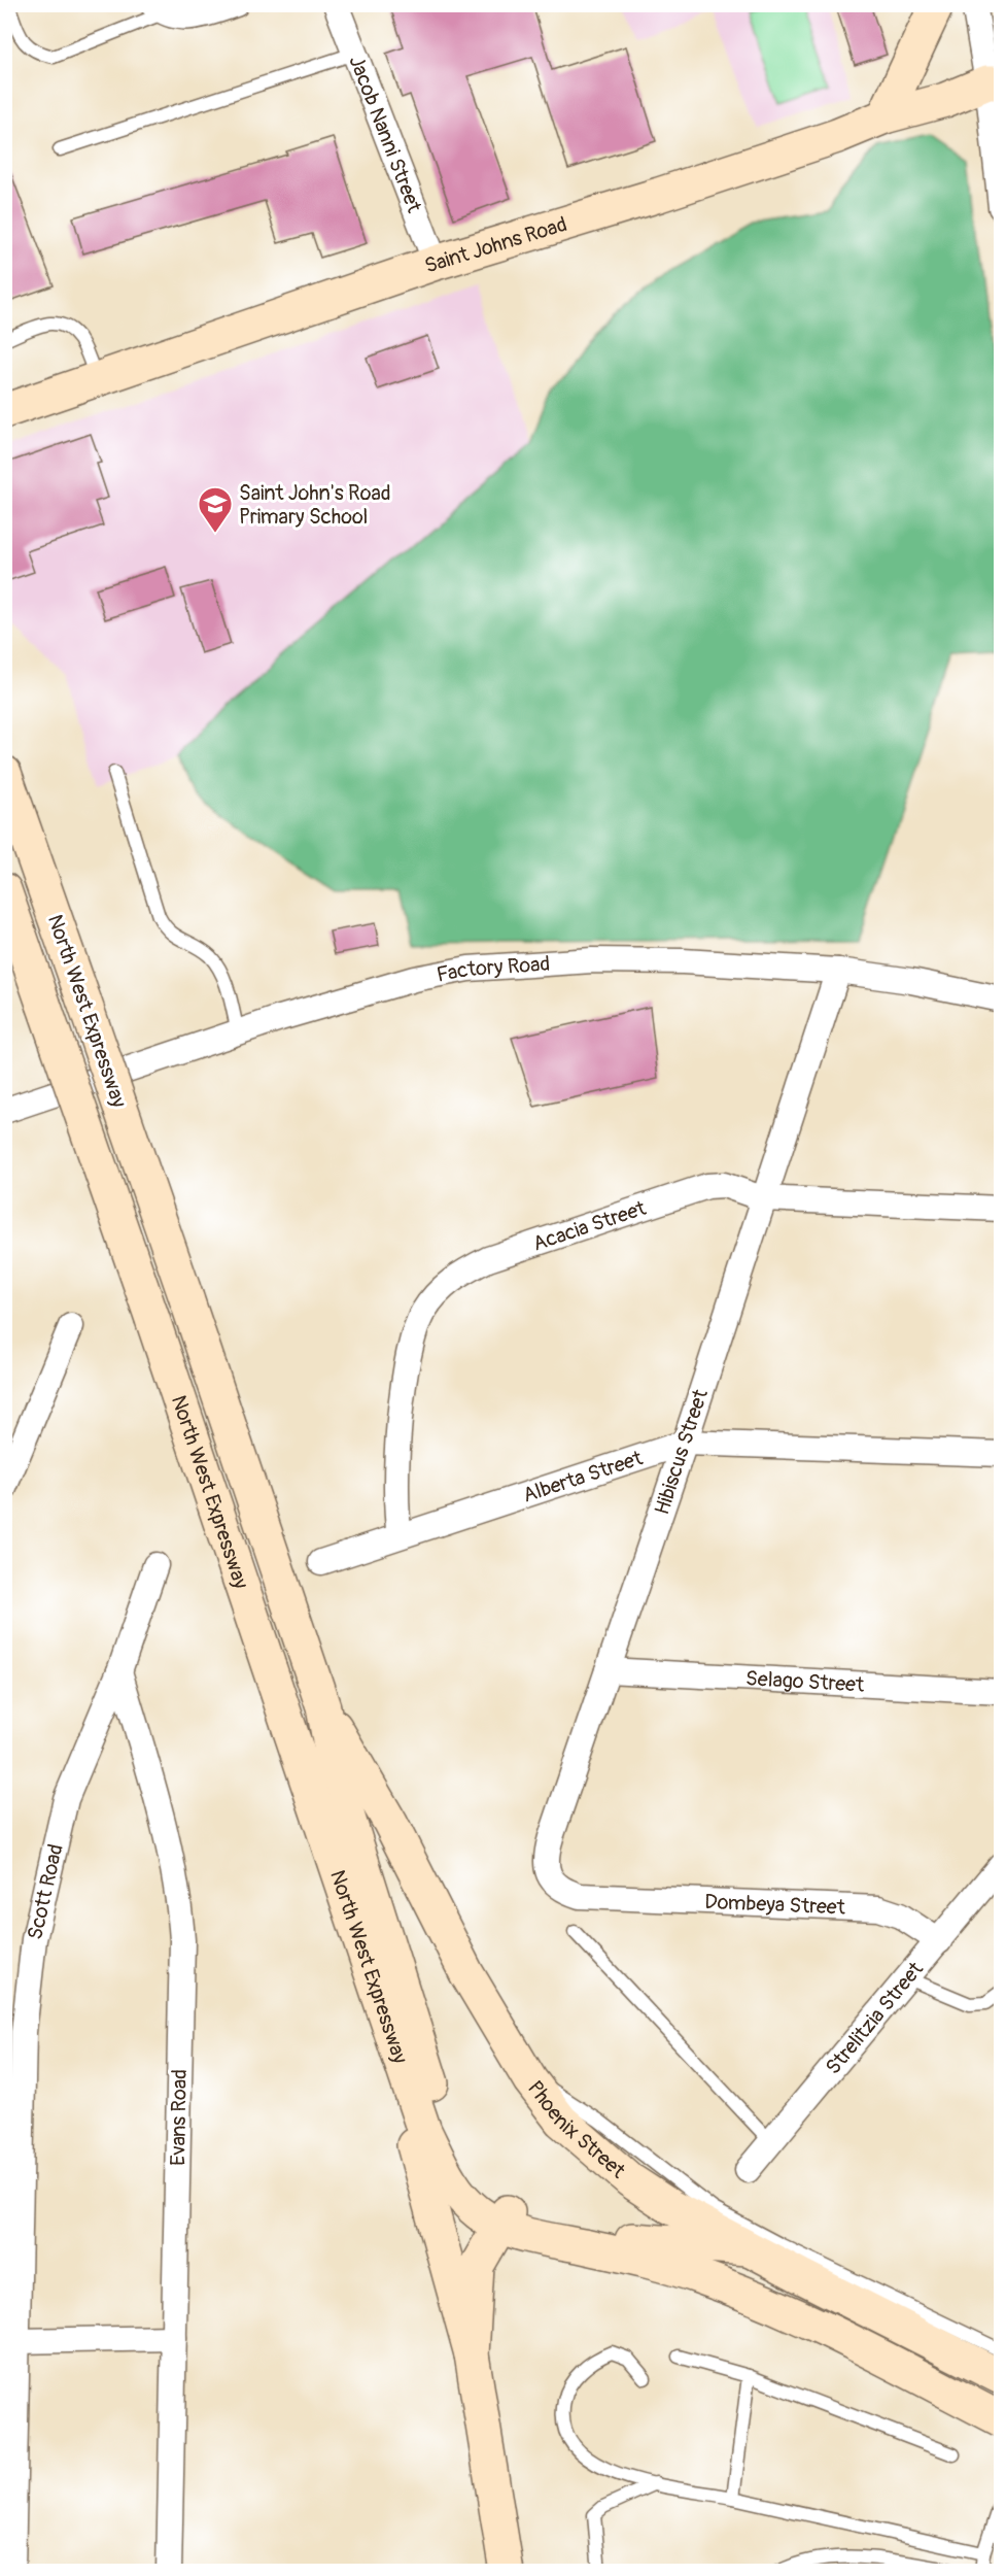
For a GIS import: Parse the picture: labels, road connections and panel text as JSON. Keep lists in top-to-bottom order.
{
  "streets": {
    "main road": ["Saint Johns Road", "North West Expressway", "Phoenix Street"],
    "street": [
      "Jacob Nanni Street",
      "Factory Road",
      "Acacia Street",
      "Hibiscus Street",
      "Alberta Street",
      "Selago Street",
      "Scott Road",
      "Dombeya Street",
      "Strelitzia Street",
      "Evans Road"
    ]
  },
  "crossings": [
    ["Jacob Nanni Street", "Saint Johns Road"],
    ["Factory Road", "Hibiscus Street"],
    ["North West Expressway", "Phoenix Street"],
    ["Acacia Street", "Hibiscus Street"],
    ["Acacia Street", "Alberta Street"],
    ["Hibiscus Street", "Alberta Street"],
    ["Hibiscus Street", "Selago Street"],
    ["Hibiscus Street", "Dombeya Street"],
    ["Scott Road", "Evans Road"],
    ["Dombeya Street", "Strelitzia Street"]
  ],
  "places": {
    "school or university": ["Saint John's Road Primary School"]
  }
}
